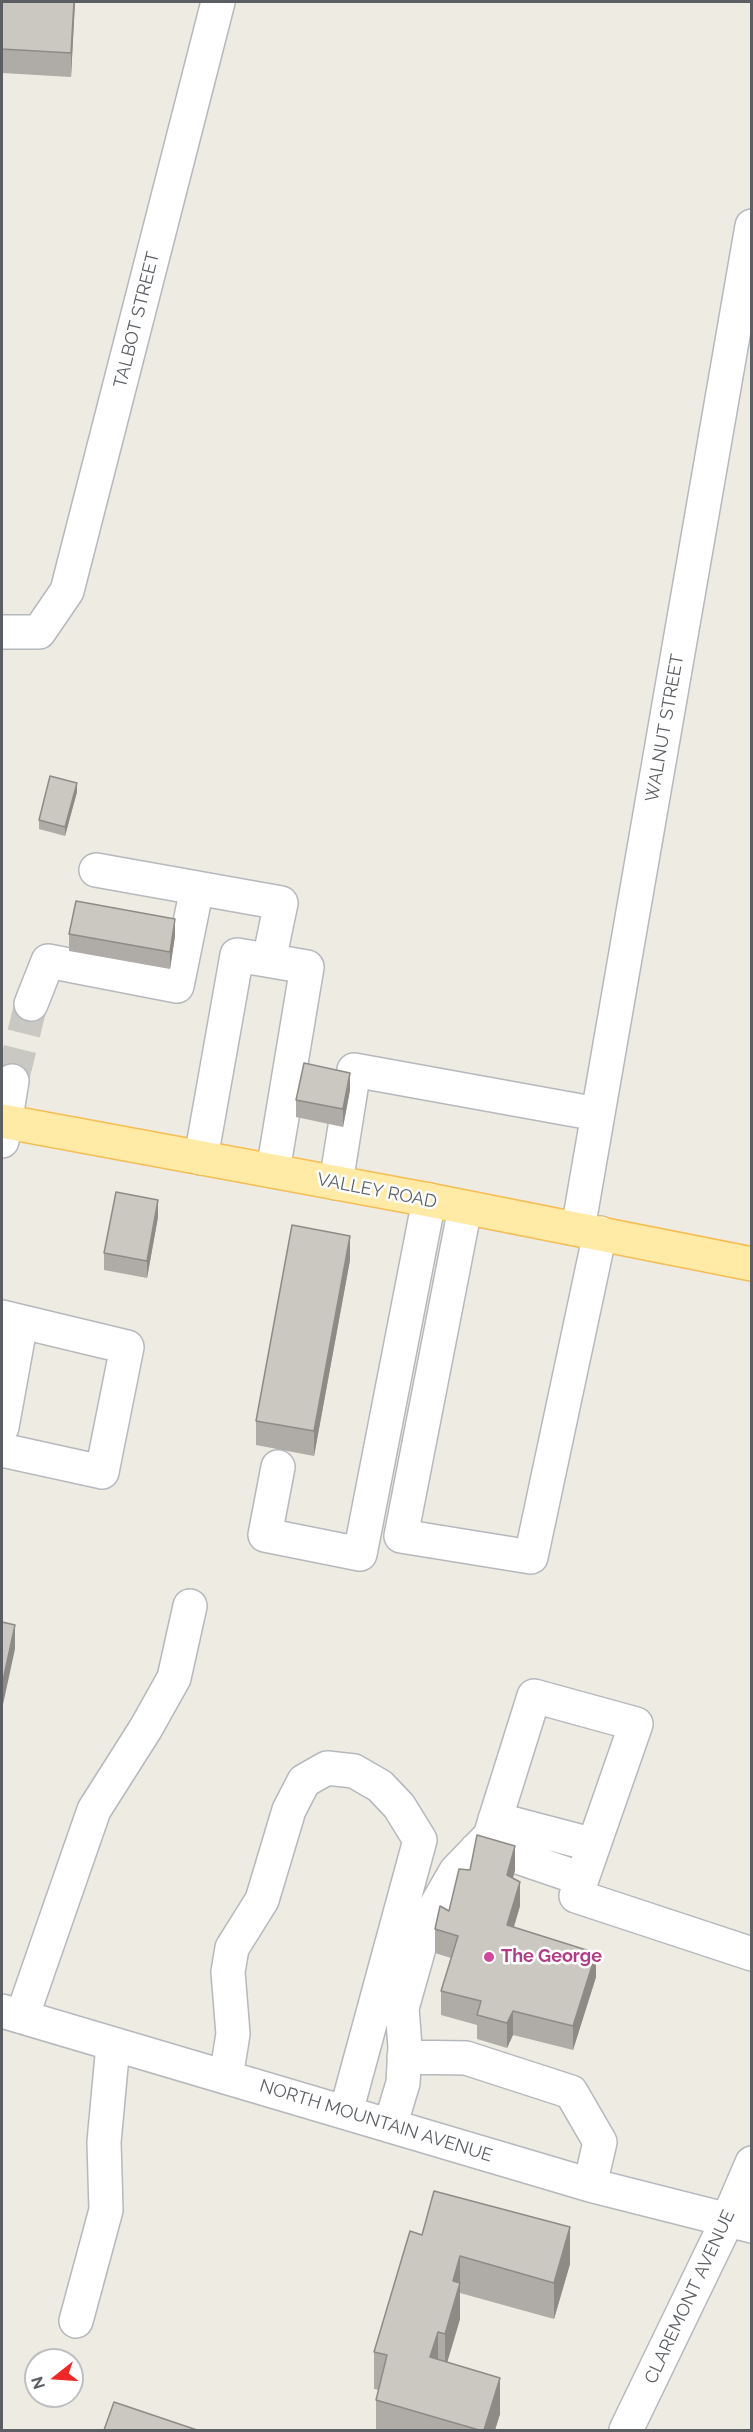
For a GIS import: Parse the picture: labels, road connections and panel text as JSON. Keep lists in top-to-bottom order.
{
  "streets": {
    "main road": ["VALLEY ROAD"],
    "street": [
      "TALBOT STREET",
      "WALNUT STREET",
      "NORTH MOUNTAIN AVENUE",
      "CLAREMONT AVENUE"
    ]
  },
  "crossings": [
    ["WALNUT STREET", "VALLEY ROAD"],
    ["NORTH MOUNTAIN AVENUE", "CLAREMONT AVENUE"]
  ],
  "places": ["The George"],
  "north": "left"
}
